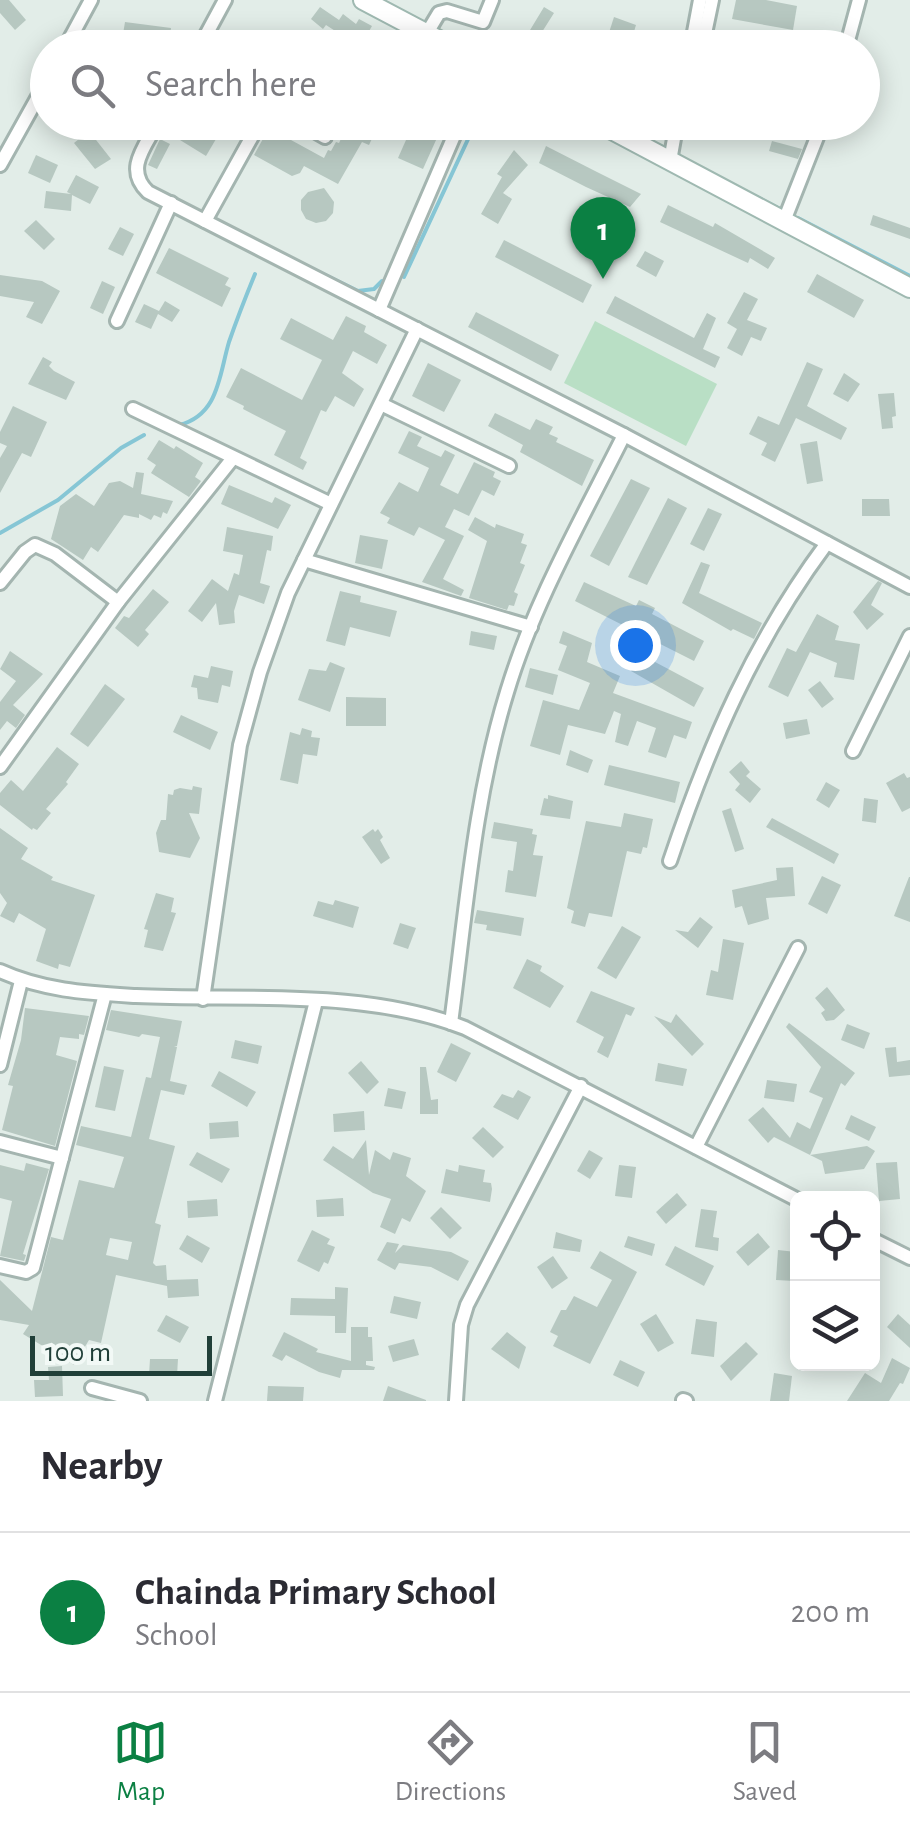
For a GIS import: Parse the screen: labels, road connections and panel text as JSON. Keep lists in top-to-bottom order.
{
  "scale_bar": "100 m",
  "page": {
    "search": "Search here",
    "pins": "1",
    "scale": "100 m",
    "heading": "Nearby",
    "list": [
      {
        "mark": "1",
        "name": "Chainda Primary School",
        "note": "School",
        "value": "200 m"
      }
    ],
    "nav": ["Map", "Directions", "Saved"]
  }
}
